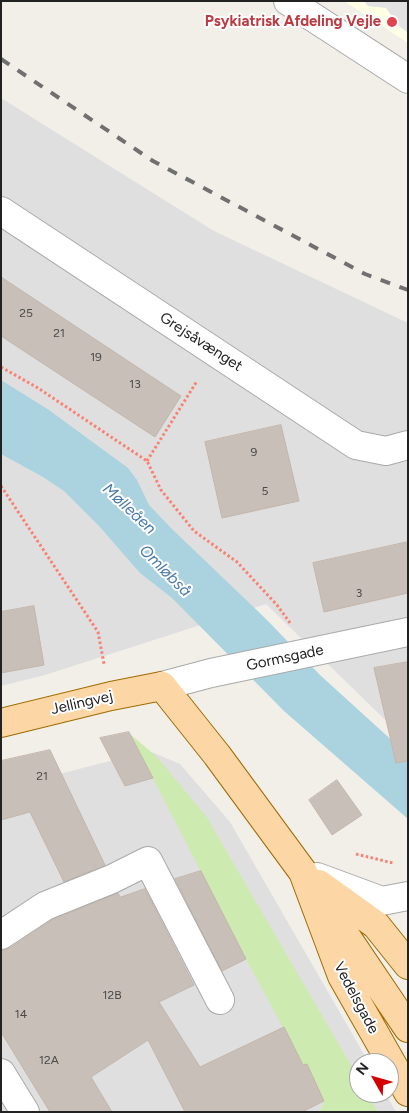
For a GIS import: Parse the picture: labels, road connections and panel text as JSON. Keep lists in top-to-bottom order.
{
  "streets": {
    "main road": ["Jellingvej", "Vedelsgade"],
    "street": ["Grejsåvænget", "Gormsgade"]
  },
  "crossings": [
    ["Gormsgade", "Jellingvej"],
    ["Gormsgade", "Vedelsgade"],
    ["Jellingvej", "Vedelsgade"]
  ],
  "water": ["Mølleåen", "Omløbså"],
  "places": ["Psykiatrisk Afdeling Vejle"],
  "house_numbers": [
    "25",
    "21",
    "19",
    "13",
    "9",
    "5",
    "3",
    "21",
    "12B",
    "14",
    "12A"
  ],
  "north": "top left"
}
